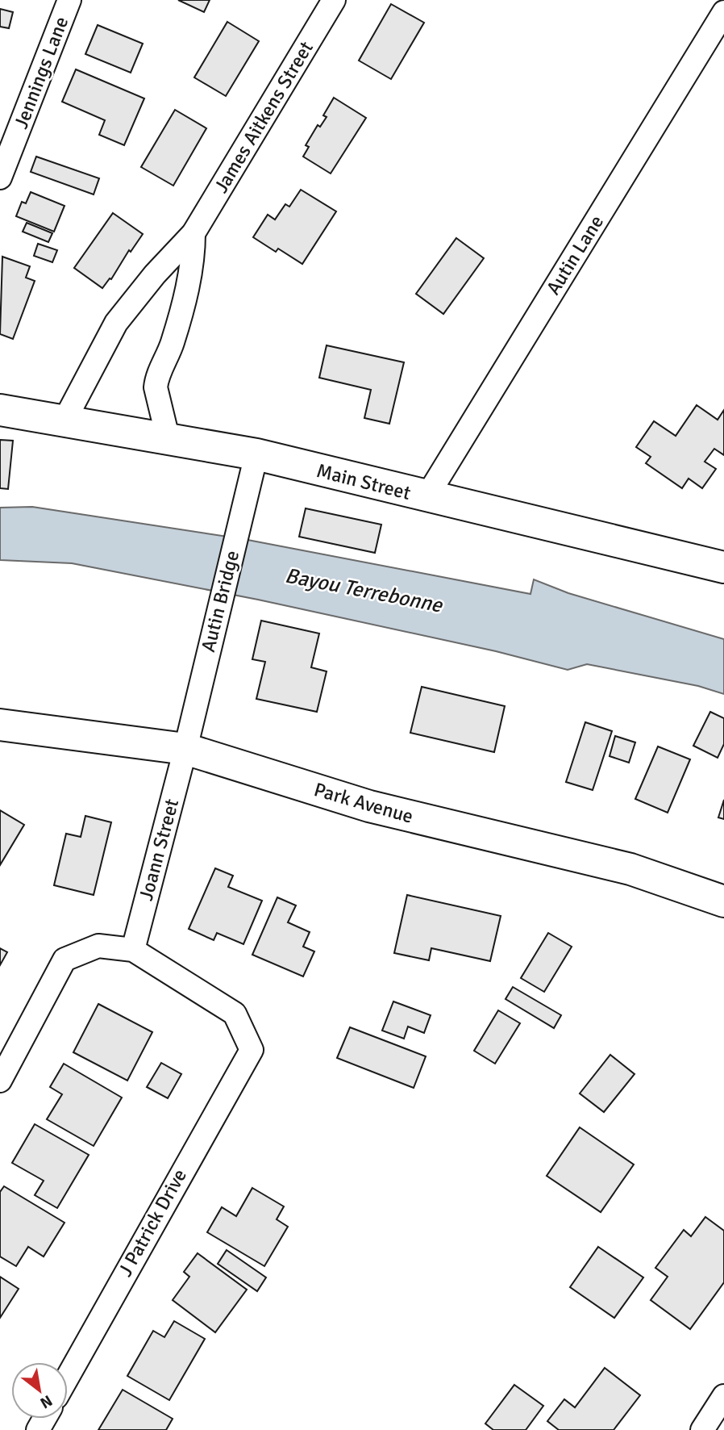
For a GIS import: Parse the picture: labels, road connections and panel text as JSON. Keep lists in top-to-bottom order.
{
  "streets": {
    "main road": ["Main Street", "Park Avenue"],
    "street": [
      "Jennings Lane",
      "James Aitkens Street",
      "Autin Lane",
      "Autin Bridge",
      "Joann Street",
      "J Patrick Drive"
    ]
  },
  "crossings": [
    ["James Aitkens Street", "Main Street"],
    ["Autin Lane", "Main Street"],
    ["Main Street", "Autin Bridge"],
    ["Autin Bridge", "Park Avenue"],
    ["Autin Bridge", "Joann Street"],
    ["Park Avenue", "Joann Street"],
    ["Joann Street", "J Patrick Drive"]
  ],
  "water": ["Bayou Terrebonne"],
  "north": "bottom right"
}
